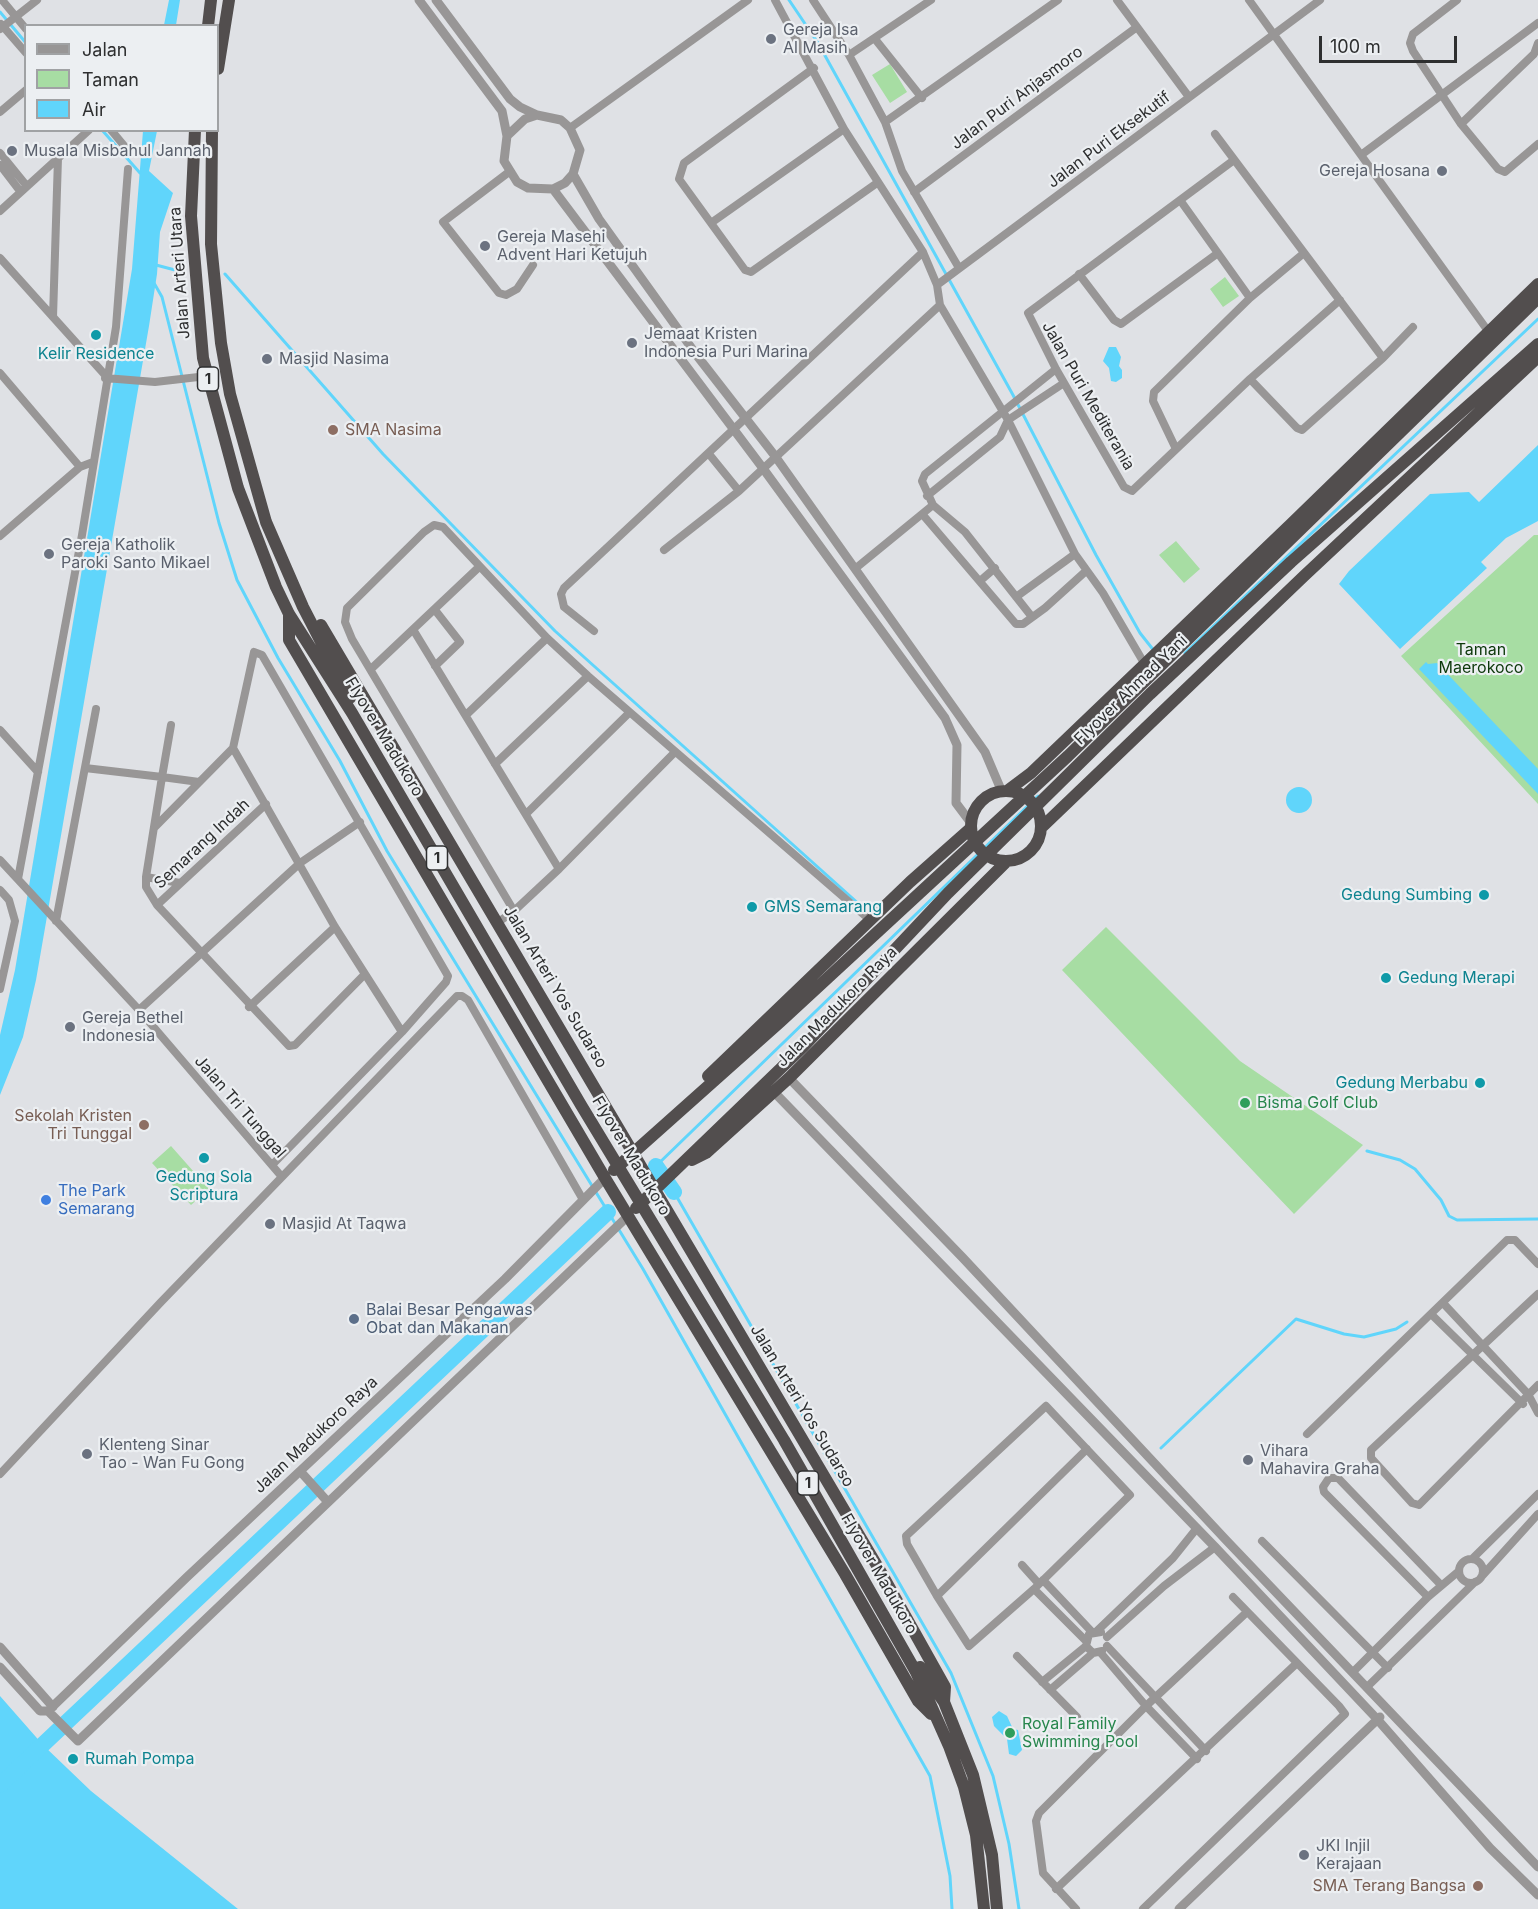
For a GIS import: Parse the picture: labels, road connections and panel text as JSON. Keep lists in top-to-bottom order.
{
  "streets": {
    "highway": [
      "Jalan Arteri Utara",
      "1",
      "Flyover Ahmad Yani",
      "Flyover Madukoro",
      "Jalan Arteri Yos Sudarso",
      "Jalan Madukoro Raya"
    ],
    "street": [
      "Jalan Puri Anjasmoro",
      "Jalan Puri Eksekutif",
      "Jalan Puri Mediterania",
      "Semarang Indah",
      "Jalan Tri Tunggal"
    ]
  },
  "crossings": [
    ["Jalan Arteri Utara", "Flyover Madukoro"],
    ["Jalan Arteri Utara", "Jalan Arteri Yos Sudarso"],
    ["1", "Flyover Madukoro"],
    ["1", "Jalan Arteri Yos Sudarso"],
    ["Flyover Ahmad Yani", "Jalan Madukoro Raya"],
    ["Flyover Madukoro", "Jalan Arteri Yos Sudarso"],
    ["Jalan Arteri Yos Sudarso", "Jalan Madukoro Raya"]
  ],
  "parks": ["Taman Maerokoco"],
  "places": [
    "Gereja Isa Al Masih",
    "Musala Misbahul Jannah",
    "Gereja Hosana",
    "Gereja Masehi Advent Hari Ketujuh",
    "Kelir Residence",
    "Jemaat Kristen Indonesia Puri Marina",
    "Masjid Nasima",
    "SMA Nasima",
    "Gereja Katholik Paroki Santo Mikael",
    "Gedung Sumbing",
    "GMS Semarang",
    "Gedung Merapi",
    "Gereja Bethel Indonesia",
    "Gedung Merbabu",
    "Bisma Golf Club",
    "Sekolah Kristen Tri Tunggal",
    "Gedung Sola Scriptura",
    "The Park Semarang",
    "Masjid At Taqwa",
    "Balai Besar Pengawas Obat dan Makanan",
    "Klenteng Sinar Tao - Wan Fu Gong",
    "Vihara Mahavira Graha",
    "Royal Family Swimming Pool",
    "Rumah Pompa",
    "JKI Injil Kerajaan",
    "SMA Terang Bangsa"
  ],
  "legend": ["Jalan", "Taman", "Air"],
  "scale_bar": "100 m"
}
